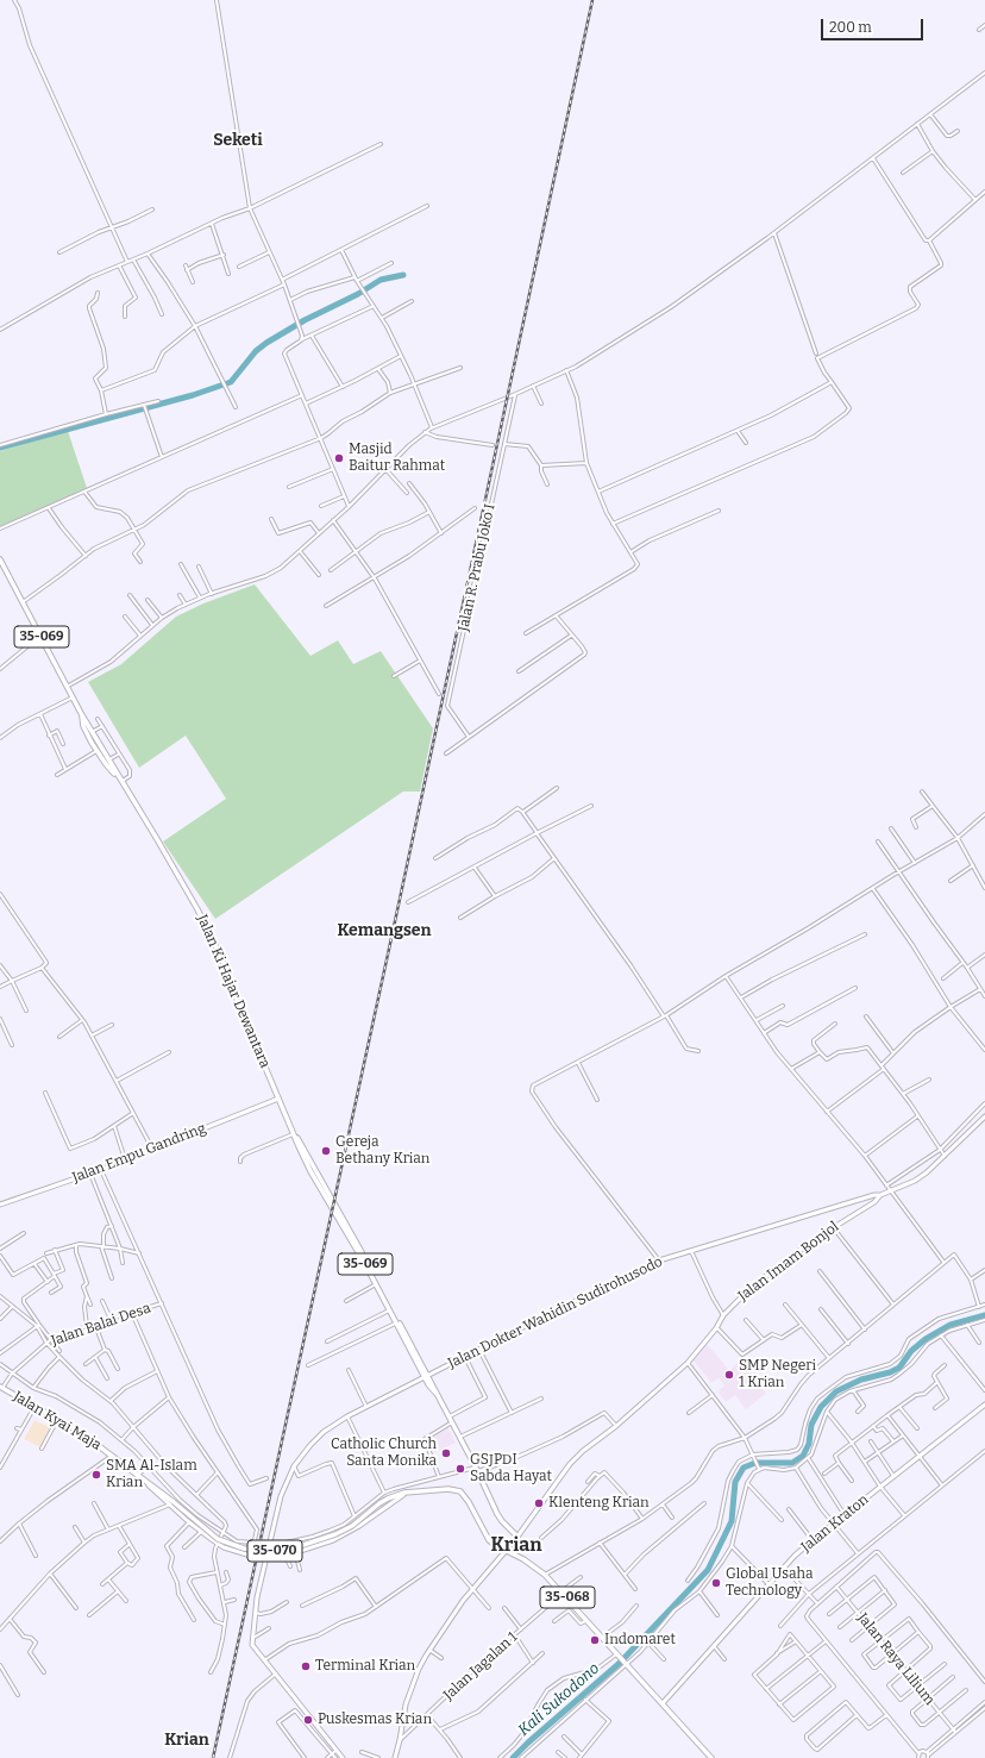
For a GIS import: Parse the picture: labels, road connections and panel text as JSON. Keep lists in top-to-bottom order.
{
  "streets": {
    "main road": [
      "35-069",
      "Jalan Ki Hajar Dewantara",
      "Jalan Empu Gandring",
      "Jalan Imam Bonjol",
      "Jalan Dokter Wahidin Sudirohusodo",
      "Jalan Kyai Maja",
      "Jalan Kraton",
      "35-070",
      "35-068"
    ],
    "street": [
      "Jalan R. Prabu Joko I",
      "Jalan Balai Desa",
      "Jalan Raya Lilium",
      "Jalan Jagalan 1"
    ]
  },
  "crossings": [
    ["Jalan Ki Hajar Dewantara", "Jalan Empu Gandring"],
    ["Jalan Ki Hajar Dewantara", "Jalan Imam Bonjol"],
    ["Jalan Ki Hajar Dewantara", "Jalan Dokter Wahidin Sudirohusodo"],
    ["Jalan Imam Bonjol", "Jalan Dokter Wahidin Sudirohusodo"],
    ["Jalan Balai Desa", "Jalan Kyai Maja"],
    ["Jalan Kyai Maja", "35-070"],
    ["Jalan Kraton", "35-068"],
    ["35-070", "35-068"],
    ["35-068", "Jalan Jagalan 1"]
  ],
  "districts": [
    "Seketi",
    "Kemangsen",
    "Krian",
    "Krian"
  ],
  "water": ["Kali Sukodono"],
  "places": [
    "Masjid Baitur Rahmat",
    "Gereja Bethany Krian",
    "SMP Negeri 1 Krian",
    "Catholic Church Santa Monika",
    "GSJPDI Sabda Hayat",
    "SMA Al-Islam Krian",
    "Klenteng Krian",
    "Global Usaha Technology",
    "Indomaret",
    "Terminal Krian",
    "Puskesmas Krian"
  ],
  "scale_bar": "200 m"
}
